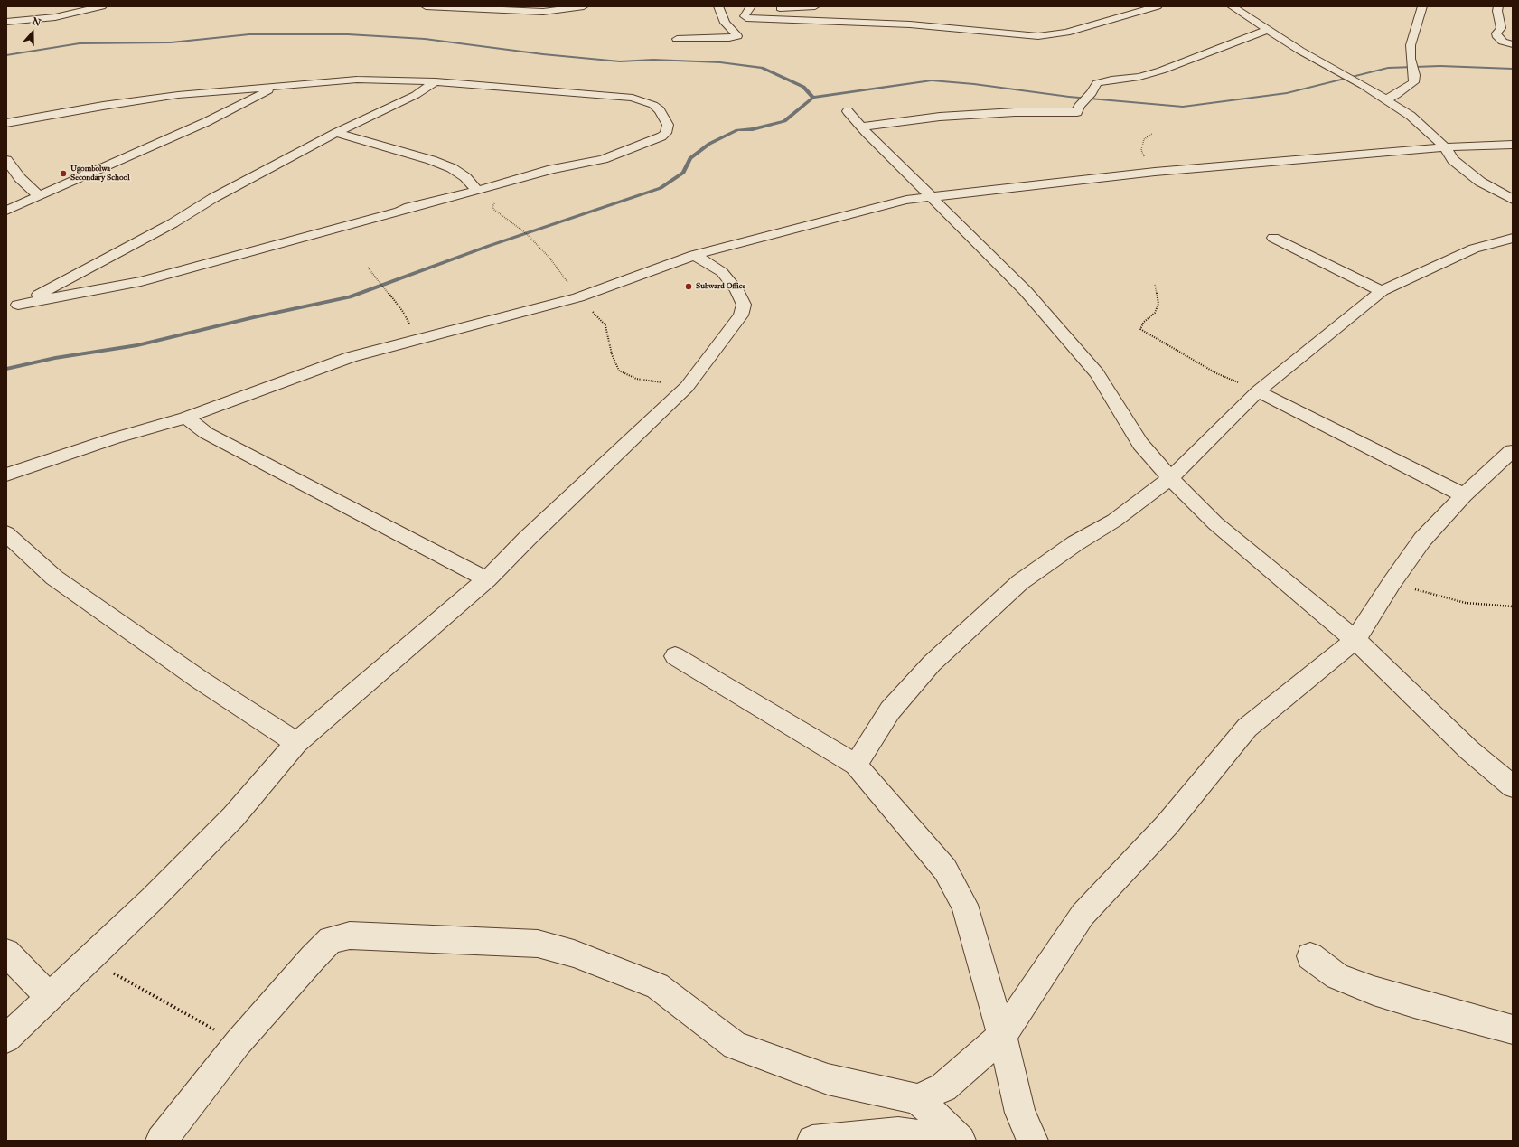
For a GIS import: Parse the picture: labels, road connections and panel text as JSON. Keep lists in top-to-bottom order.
{
  "places": ["Ugombolwa Secondary School", "Subward Office"],
  "north": "top"
}
